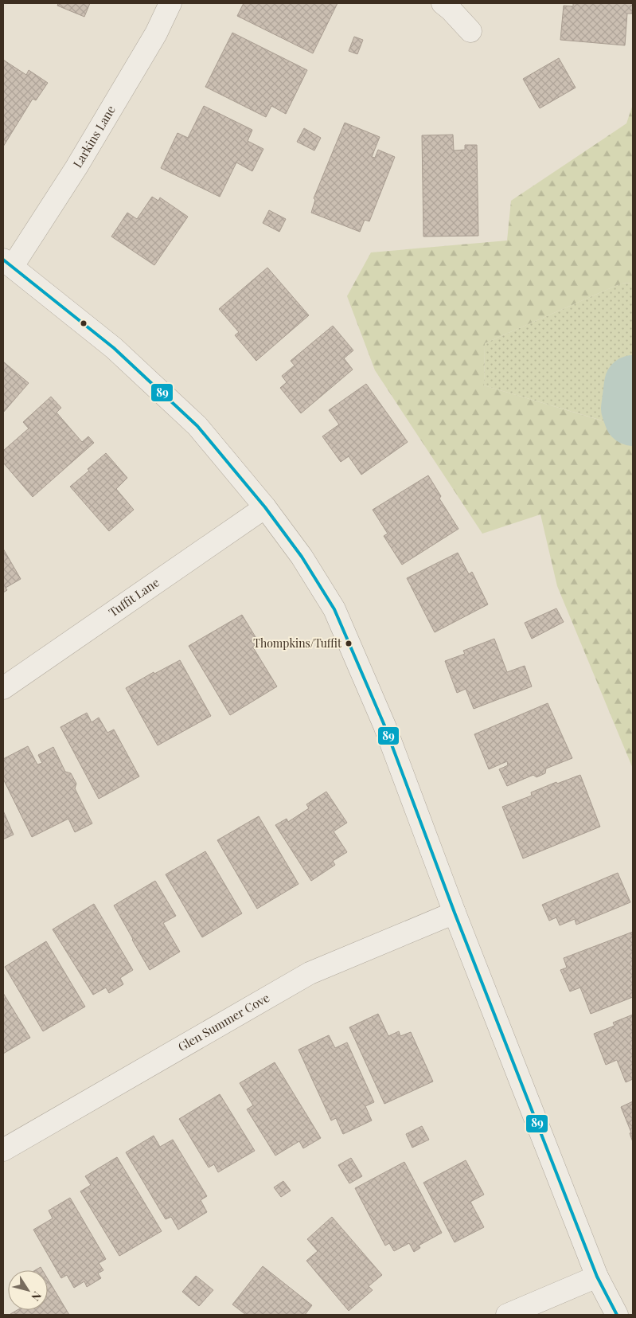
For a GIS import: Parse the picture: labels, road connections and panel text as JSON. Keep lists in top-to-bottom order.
{
  "streets": {
    "street": ["Larkins Lane", "Tuffit Lane", "Glen Summer Cove"]
  },
  "places": ["Thompkins/Tuffit"],
  "lines": ["transit line 89"],
  "north": "bottom right"
}
